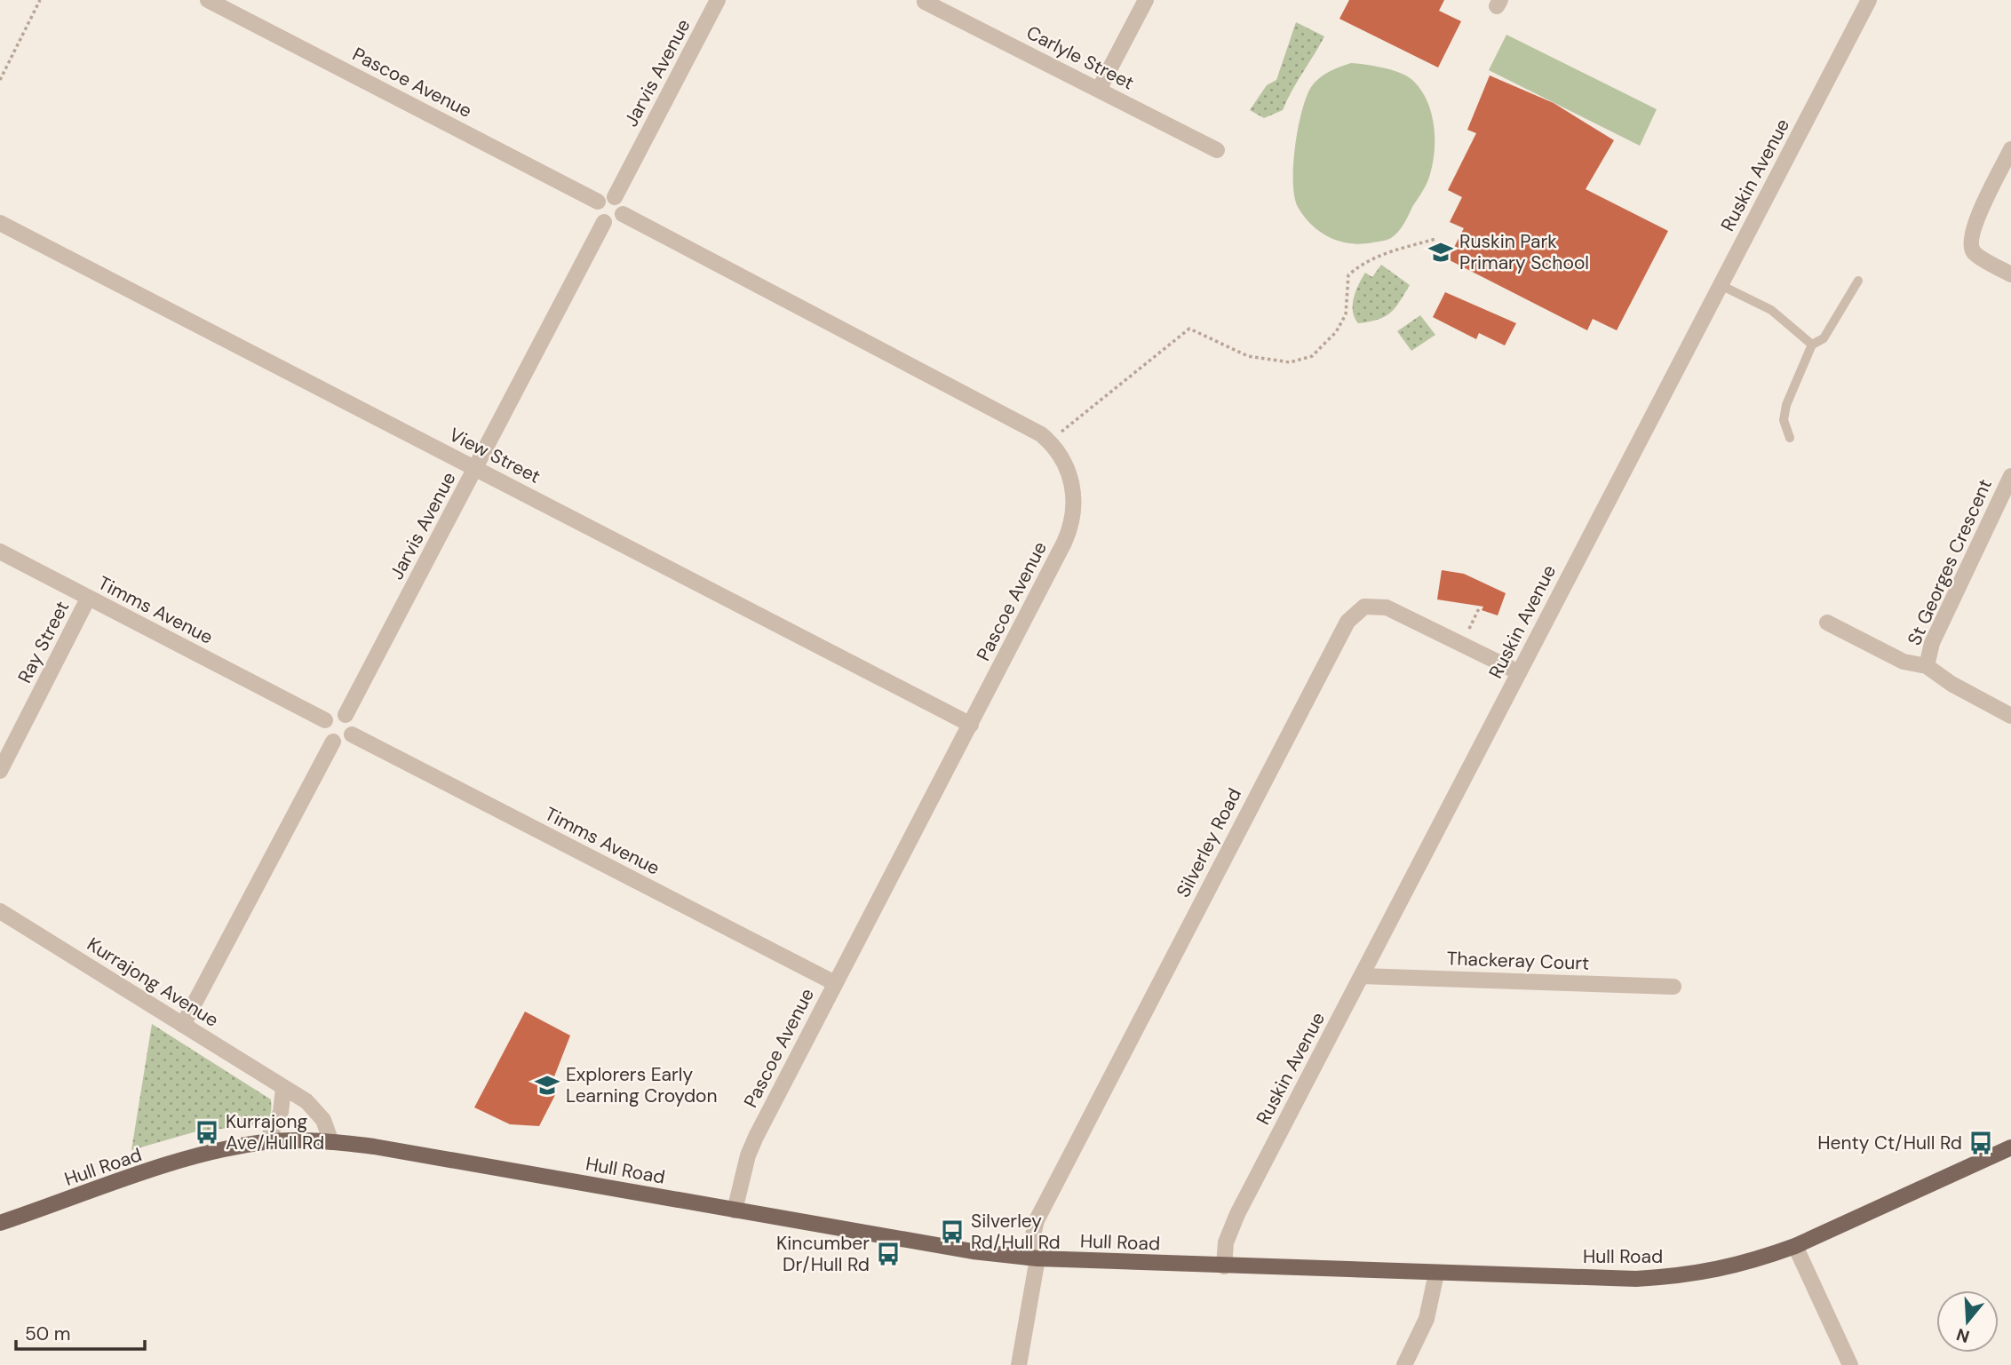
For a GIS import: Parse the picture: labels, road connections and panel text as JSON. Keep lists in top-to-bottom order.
{
  "streets": {
    "main road": ["Hull Road"],
    "street": [
      "Carlyle Street",
      "Jarvis Avenue",
      "Pascoe Avenue",
      "Ruskin Avenue",
      "View Street",
      "St Georges Crescent",
      "Timms Avenue",
      "Ray Street",
      "Silverley Road",
      "Thackeray Court",
      "Kurrajong Avenue"
    ]
  },
  "crossings": [
    ["Jarvis Avenue", "Pascoe Avenue"],
    ["Jarvis Avenue", "View Street"],
    ["Jarvis Avenue", "Timms Avenue"],
    ["Pascoe Avenue", "View Street"],
    ["Pascoe Avenue", "Timms Avenue"],
    ["Pascoe Avenue", "Hull Road"],
    ["Ruskin Avenue", "Silverley Road"],
    ["Ruskin Avenue", "Thackeray Court"],
    ["Ruskin Avenue", "Hull Road"],
    ["Timms Avenue", "Ray Street"],
    ["Silverley Road", "Hull Road"],
    ["Kurrajong Avenue", "Hull Road"]
  ],
  "places": {
    "school or university": ["Ruskin Park Primary School", "Explorers Early Learning Croydon"],
    "bus stop": [
      "Kurrajong Ave/Hull Rd",
      "Henty Ct/Hull Rd",
      "Silverley Rd/Hull Rd",
      "Kincumber Dr/Hull Rd"
    ]
  },
  "scale_bar": "50 m",
  "north": "bottom"
}
